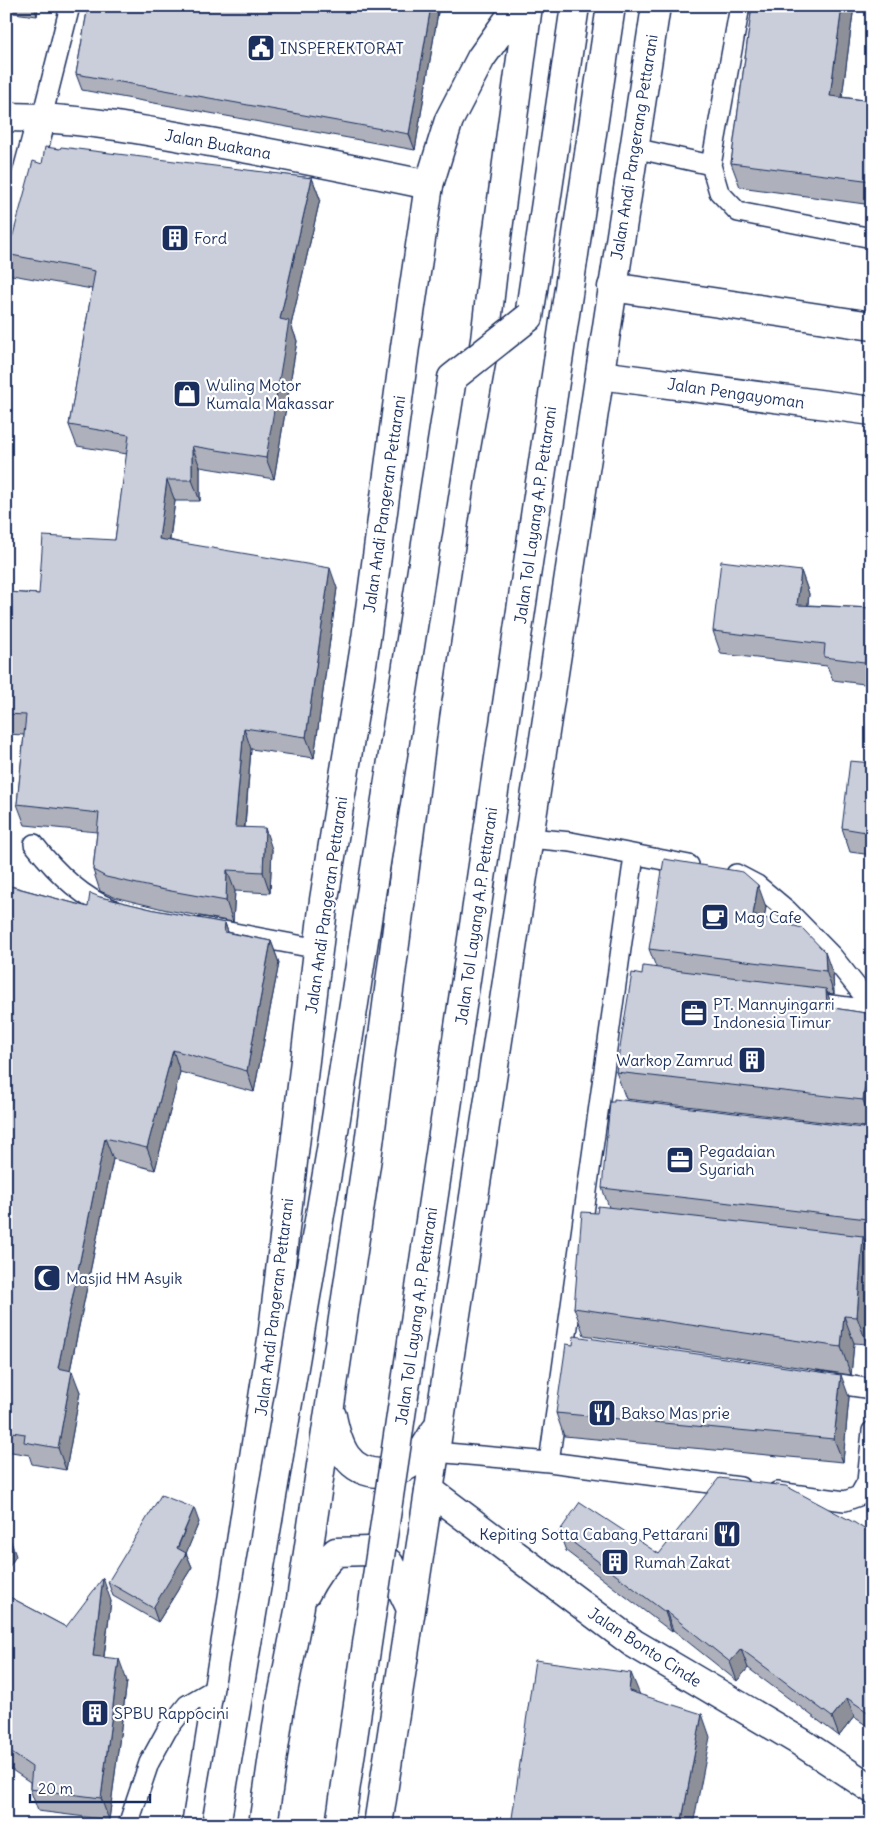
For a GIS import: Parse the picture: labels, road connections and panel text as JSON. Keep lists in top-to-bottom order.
{
  "streets": {
    "main road": [
      "Jalan Buakana",
      "Jalan Andi Pangerang Pettarani",
      "Jalan Pengayoman",
      "Jalan Andi Pangeran Pettarani",
      "Jalan Tol Layang A.P. Pettarani",
      "Jalan Bonto Cinde"
    ]
  },
  "crossings": [
    ["Jalan Buakana", "Jalan Andi Pangeran Pettarani"],
    ["Jalan Andi Pangerang Pettarani", "Jalan Pengayoman"],
    ["Jalan Andi Pangerang Pettarani", "Jalan Bonto Cinde"]
  ],
  "places": {
    "public building": ["INSPEREKTORAT"],
    "building": [
      "Ford",
      "Warkop Zamrud",
      "Rumah Zakat",
      "SPBU Rappocini"
    ],
    "shop": ["Wuling Motor Kumala Makassar"],
    "cafe": ["Mag Cafe"],
    "office": ["PT. Mannyingarri Indonesia Timur", "Pegadaian Syariah"],
    "mosque": ["Masjid HM Asyik"],
    "restaurant": ["Bakso Mas prie", "Kepiting Sotta Cabang Pettarani"]
  },
  "scale_bar": "20 m"
}
